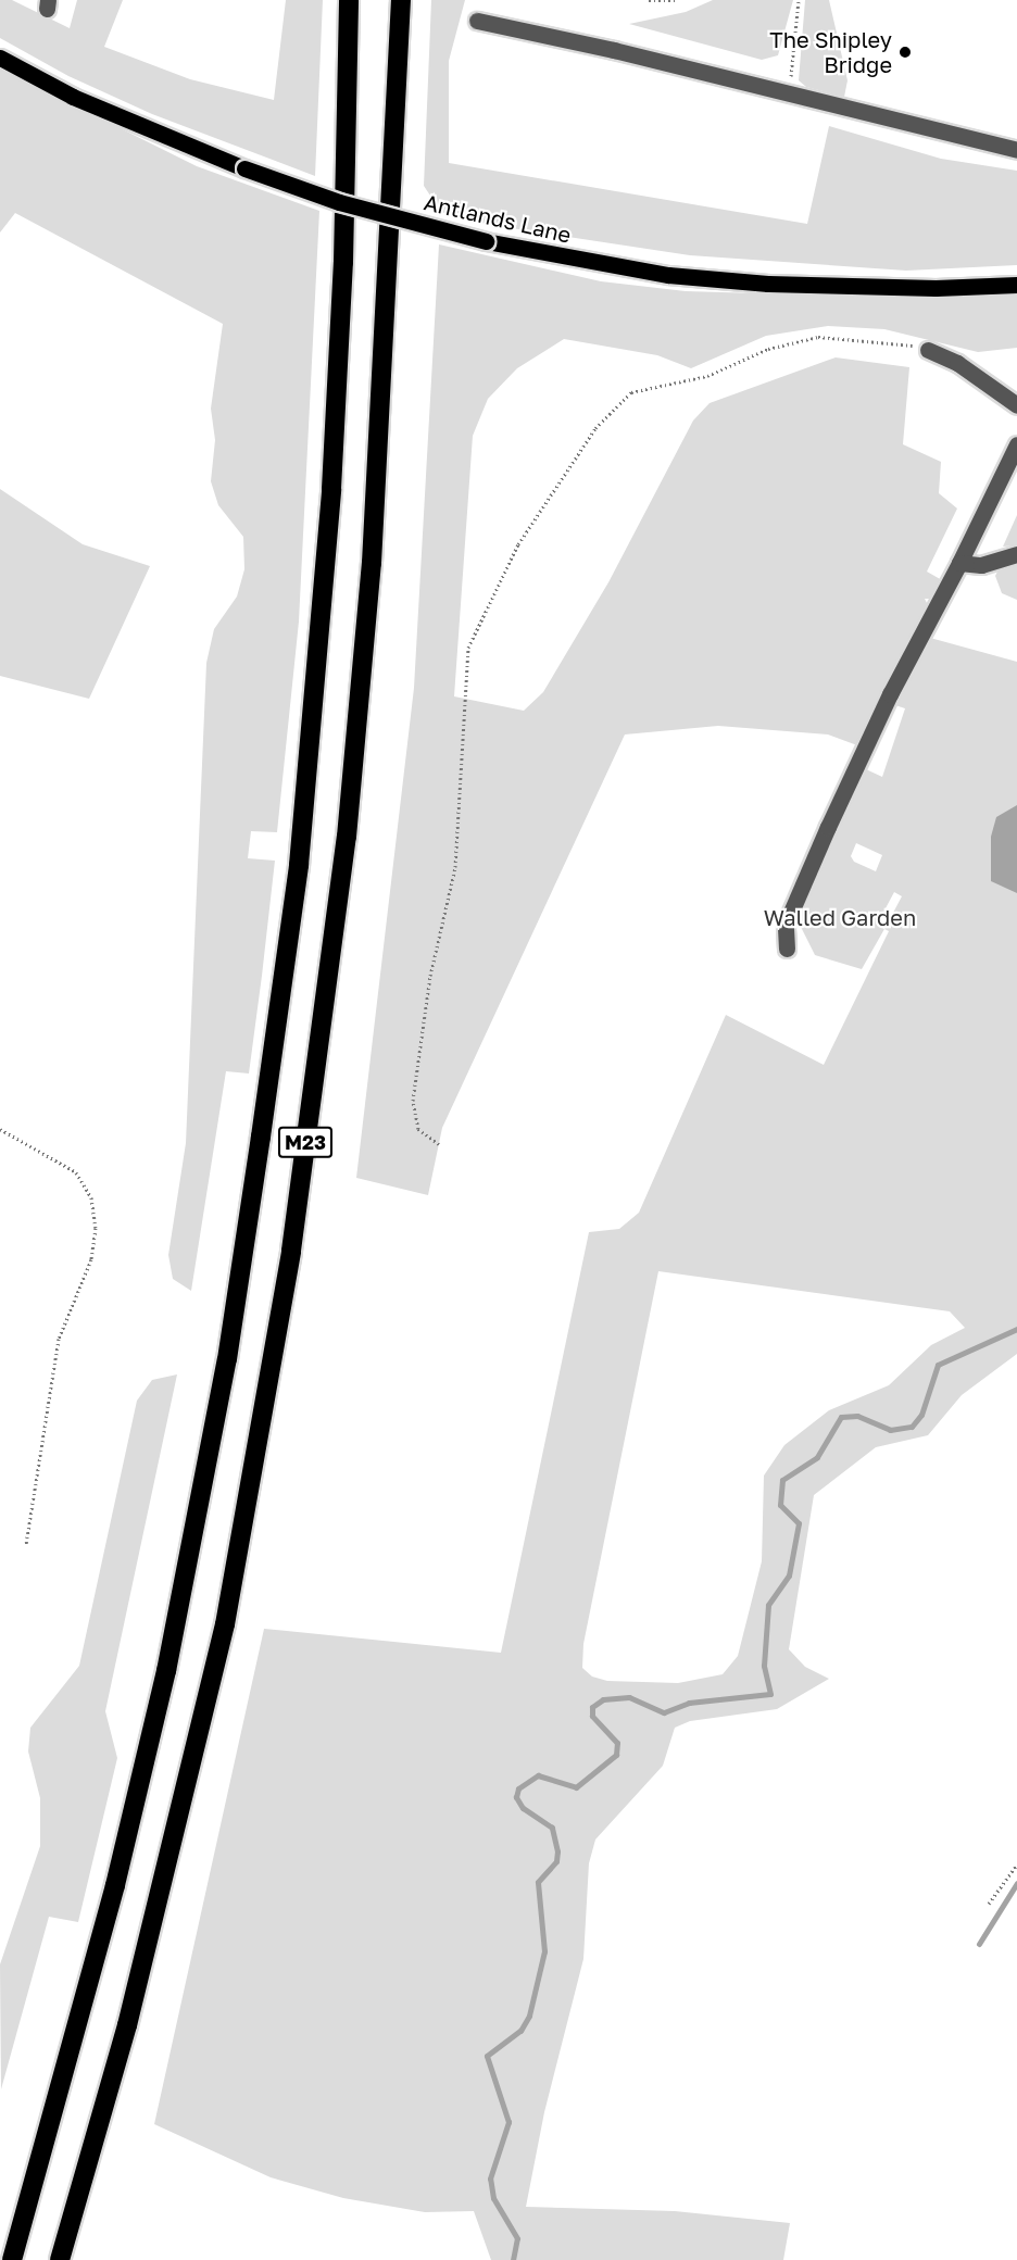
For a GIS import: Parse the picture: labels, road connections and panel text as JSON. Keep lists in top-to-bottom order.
{
  "streets": {
    "highway": ["M23"],
    "main road": ["Antlands Lane"]
  },
  "parks": ["Walled Garden"],
  "places": ["The Shipley Bridge"]
}
